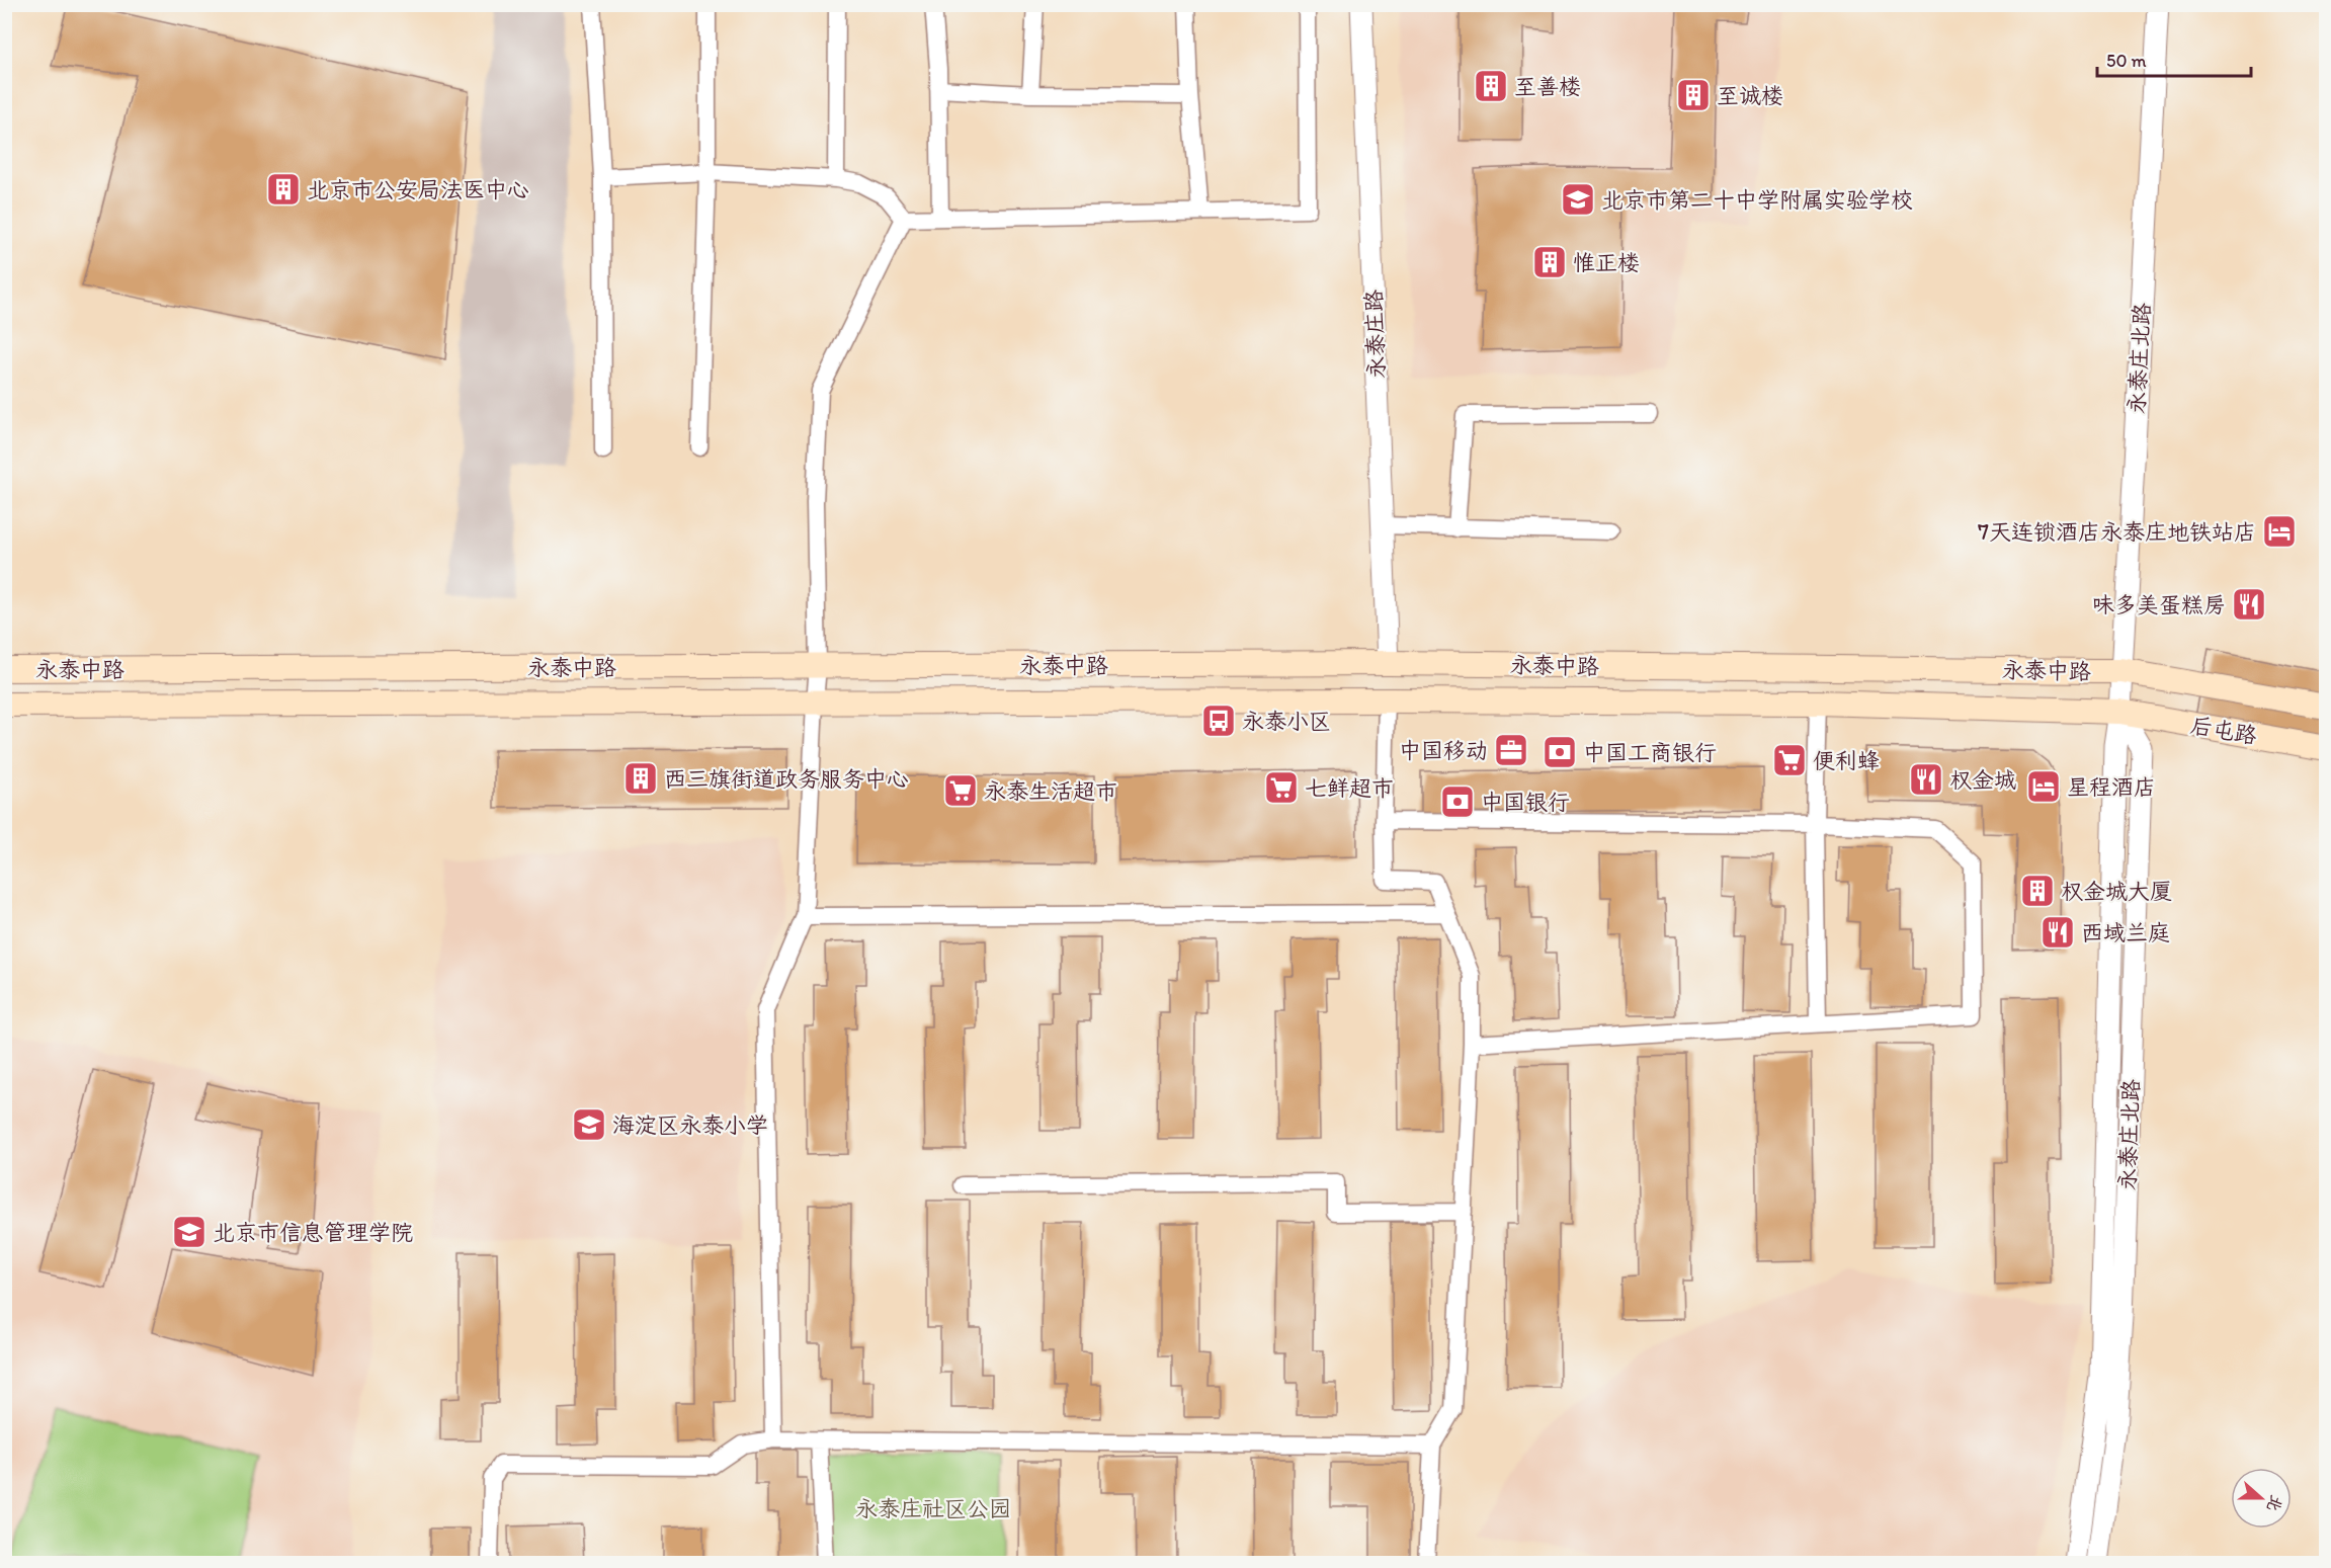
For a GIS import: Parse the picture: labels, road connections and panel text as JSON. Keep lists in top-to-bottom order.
{
  "streets": {
    "main road": ["永泰中路", "后屯路"],
    "street": ["永泰庄路", "永泰庄北路"]
  },
  "crossings": [
    ["永泰庄路", "永泰中路"],
    ["永泰庄北路", "永泰中路"],
    ["永泰庄北路", "后屯路"],
    ["永泰中路", "后屯路"]
  ],
  "parks": ["永泰庄社区公园"],
  "places": {
    "building": [
      "至善楼",
      "至诚楼",
      "北京市公安局法医中心",
      "惟正楼",
      "西三旗街道政务服务中心",
      "权金城大厦"
    ],
    "school or university": ["北京市第二十中学附属实验学校", "海淀区永泰小学", "北京市信息管理学院"],
    "hotel": ["7天连锁酒店永泰庄地铁站店", "星程酒店"],
    "restaurant": ["味多美蛋糕房", "权金城", "西域兰庭"],
    "bus stop": ["永泰小区"],
    "office": ["中国移动"],
    "bank": ["中国工商银行", "中国银行"],
    "supermarket": ["便利蜂", "七鲜超市", "永泰生活超市"]
  },
  "scale_bar": "50 m",
  "north": "right"
}
